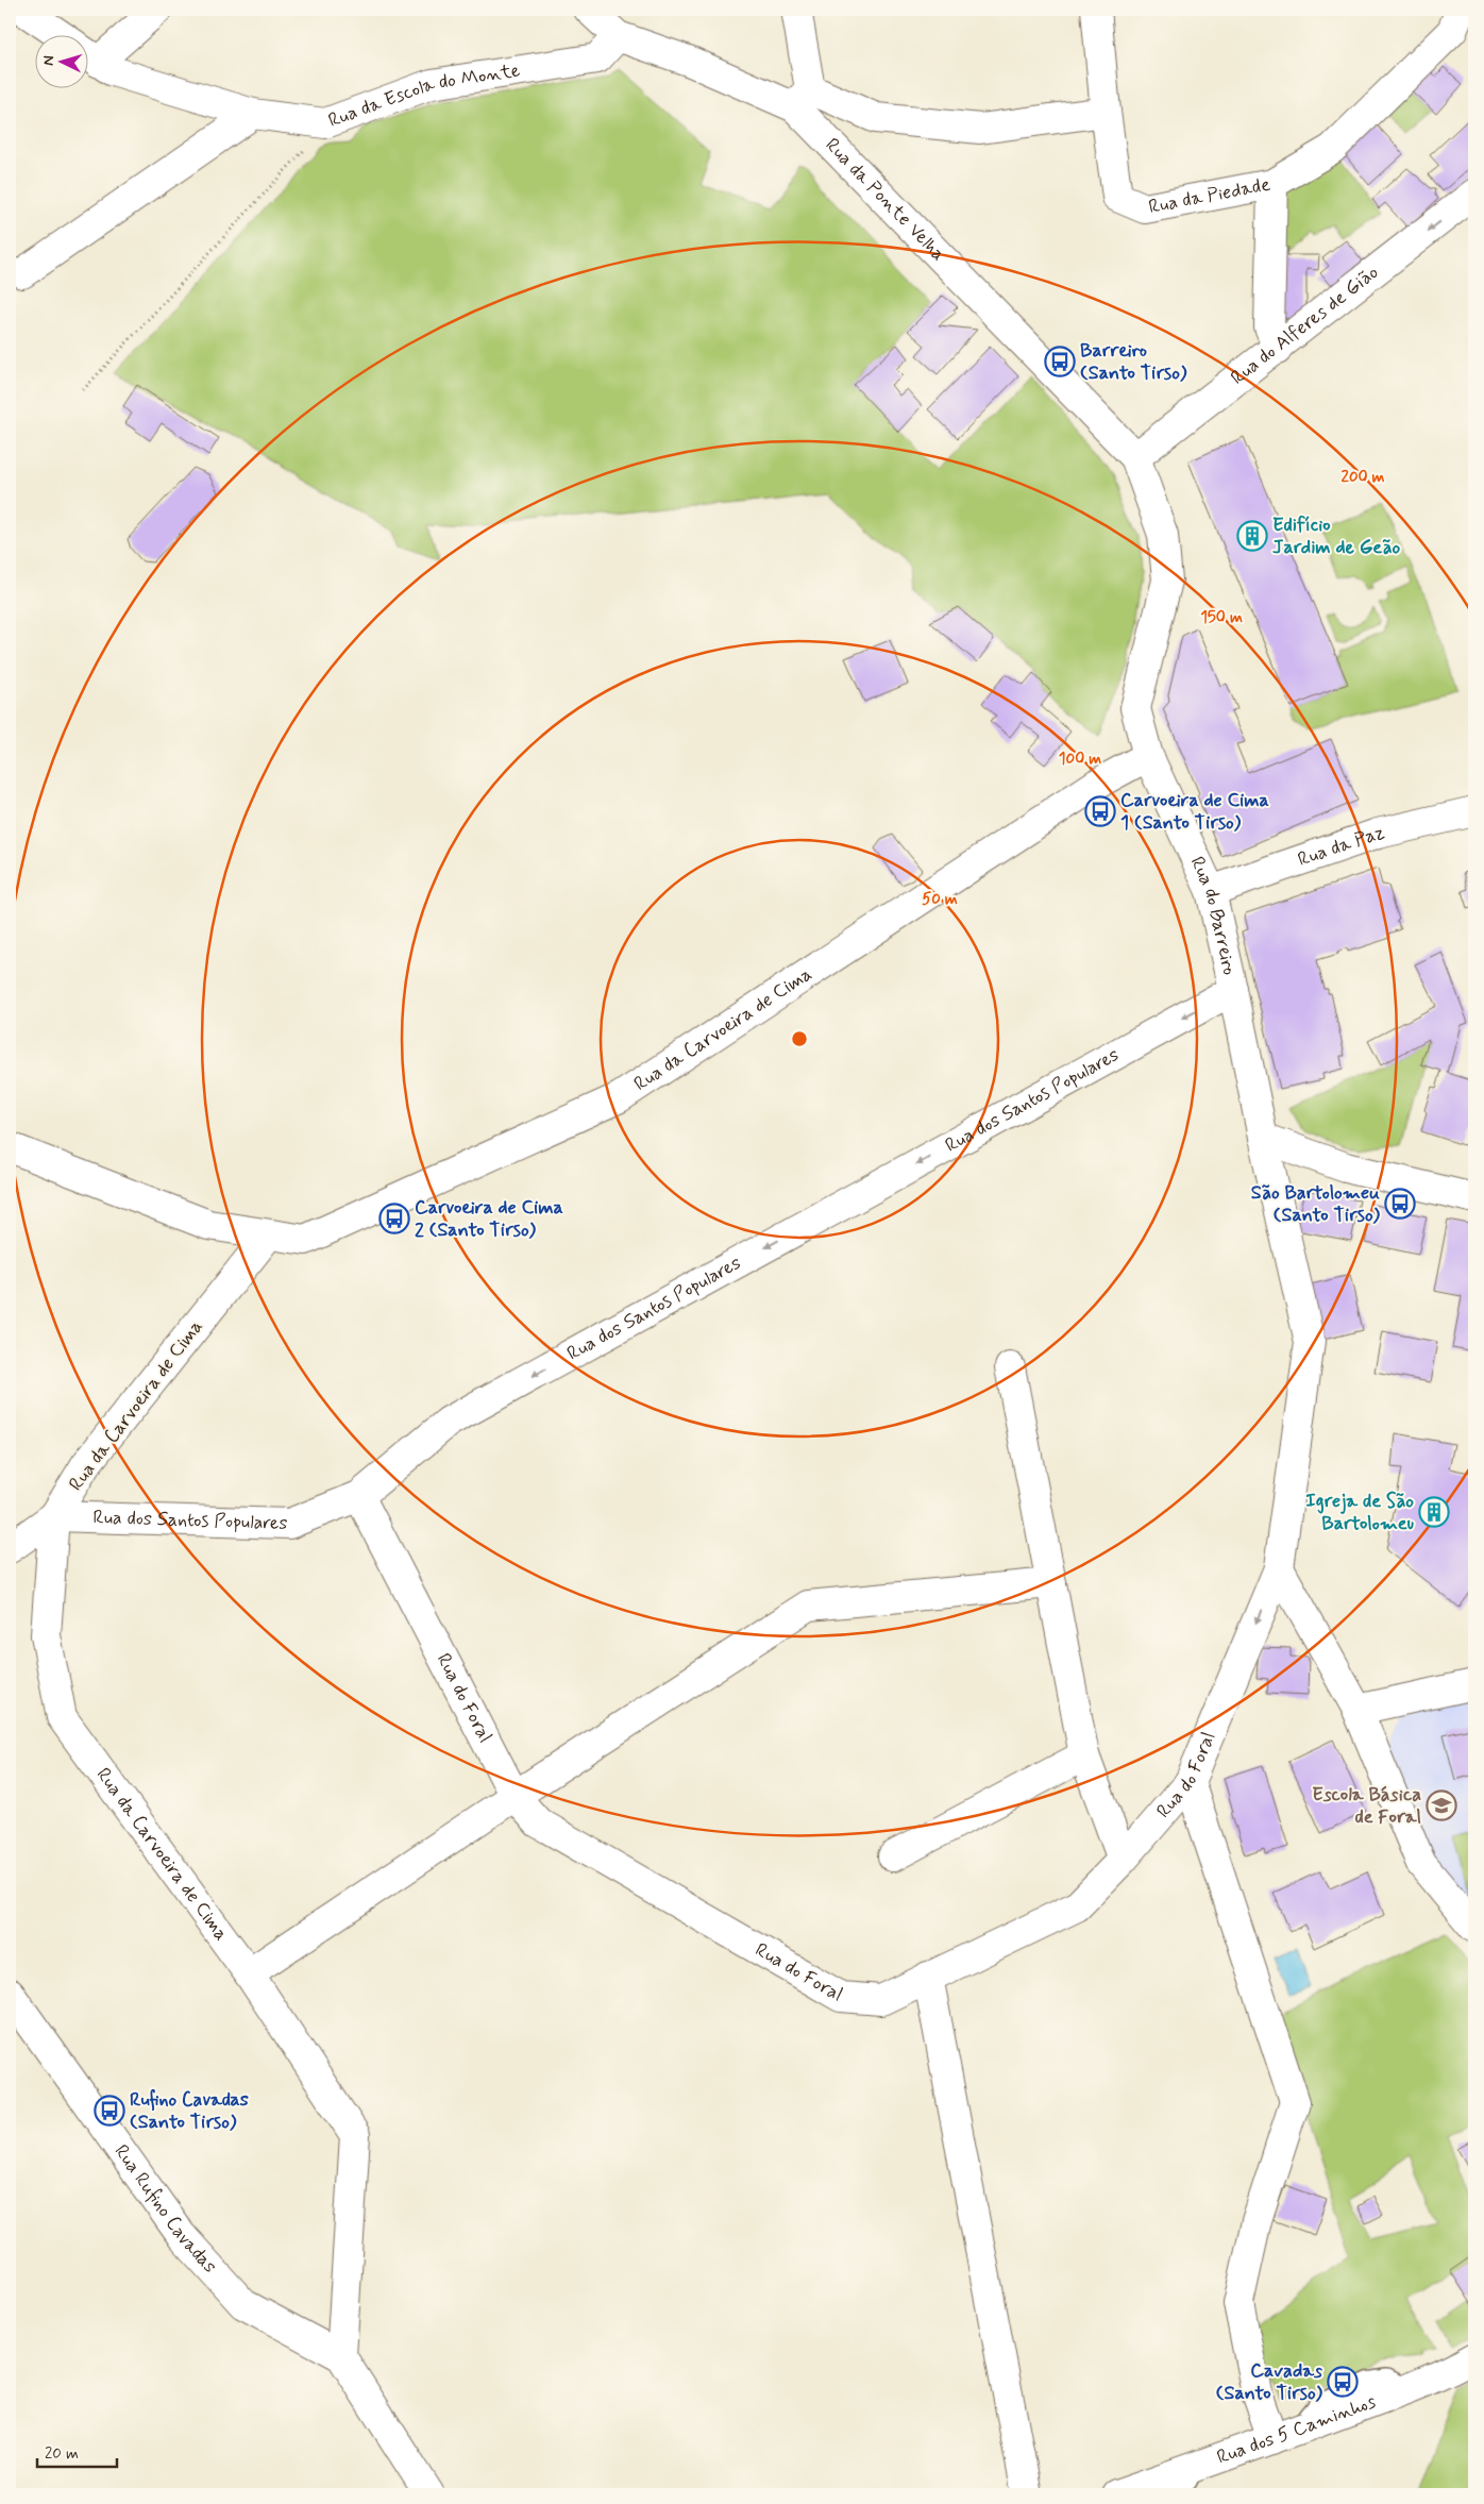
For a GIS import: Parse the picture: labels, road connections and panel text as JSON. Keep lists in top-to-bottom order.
{
  "streets": {
    "street": [
      "Rua da Escola do Monte",
      "Rua da Piedade",
      "Rua da Ponte Velha",
      "Rua do Alferes de Gião",
      "Rua da Paz",
      "Rua do Barreiro",
      "Rua da Carvoeira de Cima",
      "Rua dos Santos Populares",
      "Rua do Foral",
      "Rua Rufino Cavadas",
      "Rua dos 5 Caminhos"
    ]
  },
  "crossings": [
    ["Rua da Escola do Monte", "Rua da Ponte Velha"],
    ["Rua da Ponte Velha", "Rua do Alferes de Gião"],
    ["Rua da Ponte Velha", "Rua do Barreiro"],
    ["Rua do Alferes de Gião", "Rua do Barreiro"],
    ["Rua da Paz", "Rua do Barreiro"],
    ["Rua do Barreiro", "Rua da Carvoeira de Cima"],
    ["Rua do Barreiro", "Rua dos Santos Populares"],
    ["Rua do Barreiro", "Rua do Foral"],
    ["Rua da Carvoeira de Cima", "Rua dos Santos Populares"],
    ["Rua da Carvoeira de Cima", "Rua Rufino Cavadas"],
    ["Rua dos Santos Populares", "Rua do Foral"]
  ],
  "one_way": ["Rua do Alferes de Gião", "Rua dos Santos Populares"],
  "places": {
    "bus stop": [
      "Barreiro (Santo Tirso)",
      "Carvoeira de Cima 1 (Santo Tirso)",
      "São Bartolomeu (Santo Tirso)",
      "Carvoeira de Cima 2 (Santo Tirso)",
      "Rufino Cavadas (Santo Tirso)",
      "Cavadas (Santo Tirso)"
    ],
    "building": ["Edifício Jardim de Geão", "Igreja de São Bartolomeu"],
    "school or university": ["Escola Básica de Foral"]
  },
  "scale_bar": "20 m",
  "north": "left",
  "rings": [
    "200 m",
    "150 m",
    "100 m",
    "50 m"
  ]
}
